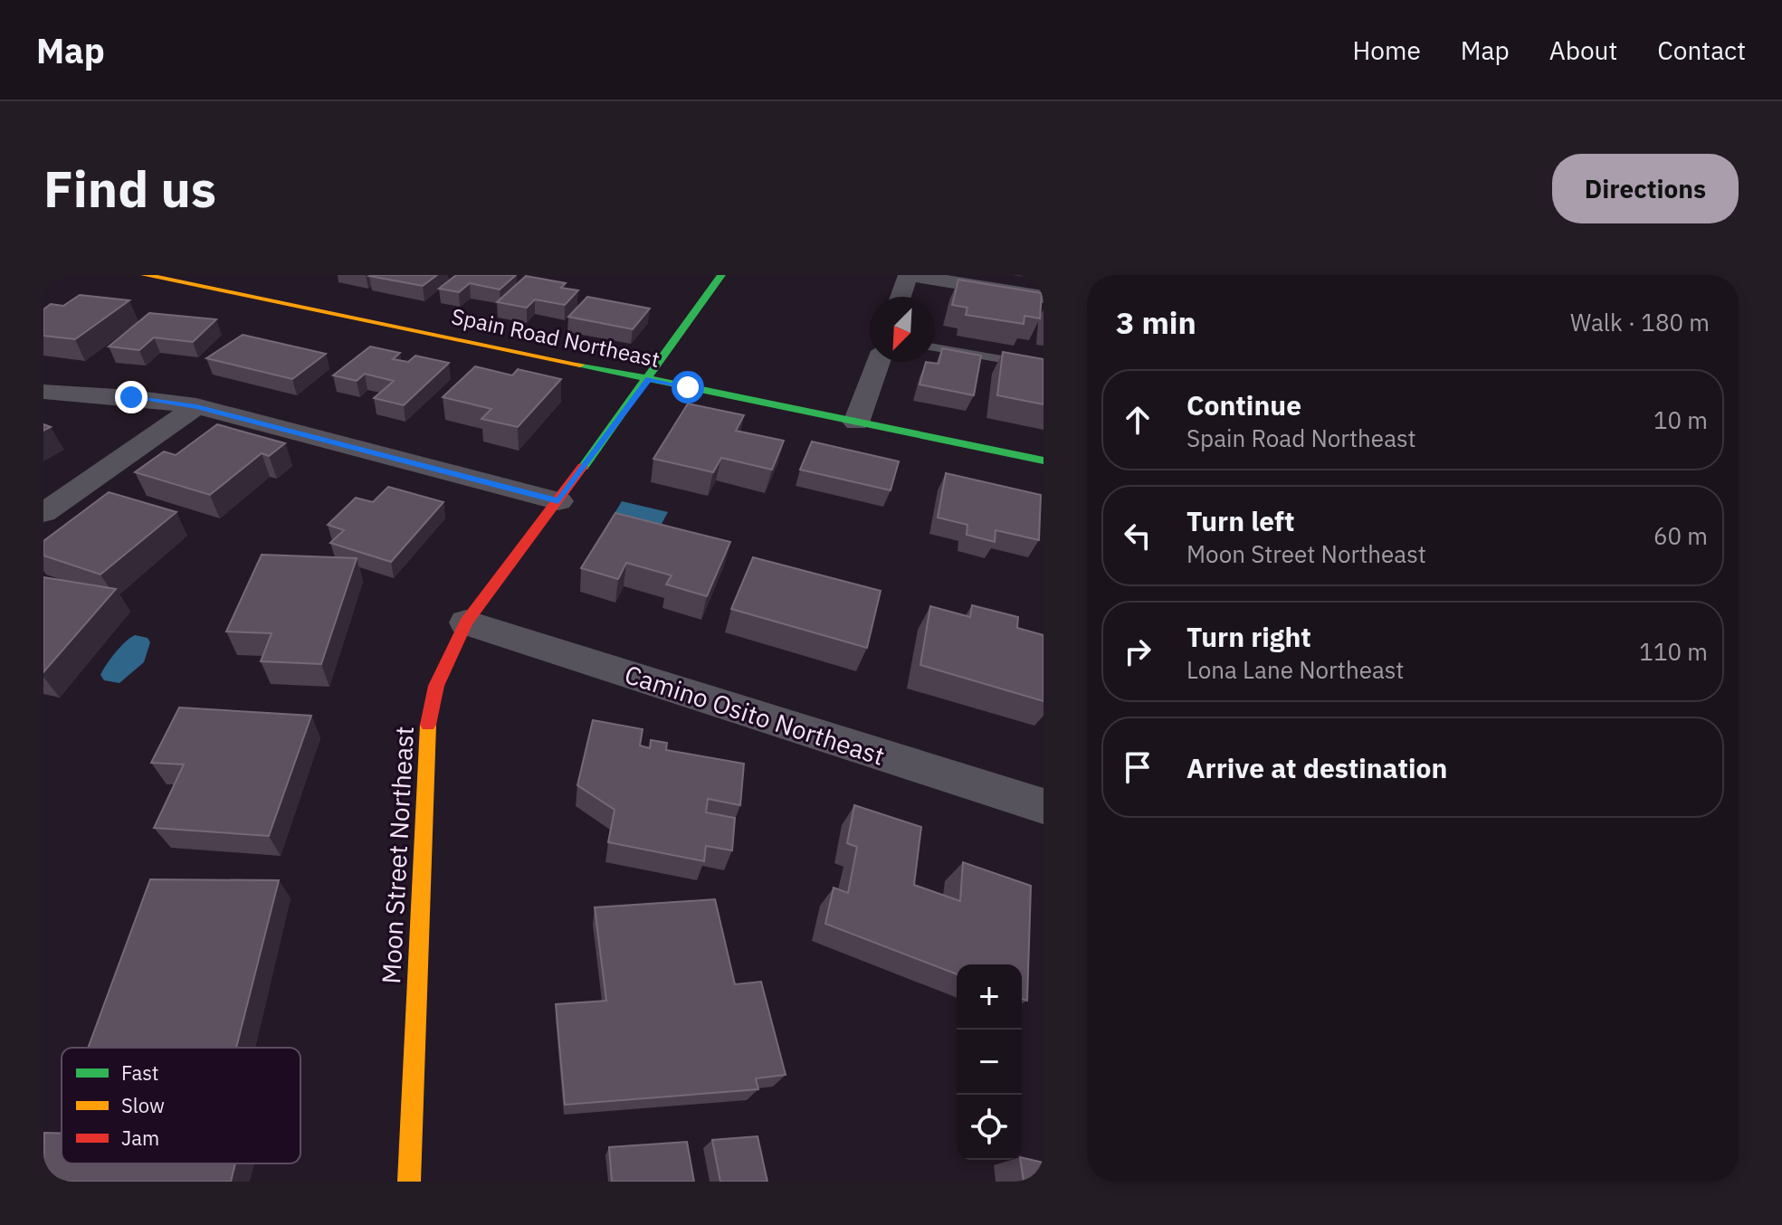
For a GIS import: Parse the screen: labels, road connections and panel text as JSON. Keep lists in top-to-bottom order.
{
  "streets": {
    "street": ["Spain Road Northeast", "Camino Osito Northeast", "Moon Street Northeast"]
  },
  "crossings": [
    ["Spain Road Northeast", "Moon Street Northeast"],
    ["Camino Osito Northeast", "Moon Street Northeast"]
  ],
  "legend": ["Fast", "Slow", "Jam"],
  "north": "bottom left",
  "page": {
    "header": "Map",
    "nav": [
      "Home",
      "Map",
      "About",
      "Contact"
    ],
    "buttons": "Directions",
    "title": "Find us",
    "heading": ["3 min", "Walk · 180 m"],
    "list": [
      ["Continue", "Spain Road Northeast", "10 m"],
      ["Turn left", "Moon Street Northeast", "60 m"],
      ["Turn right", "Lona Lane Northeast", "110 m"],
      "Arrive at destination"
    ],
    "map_buttons": ["+", "−"]
  }
}
